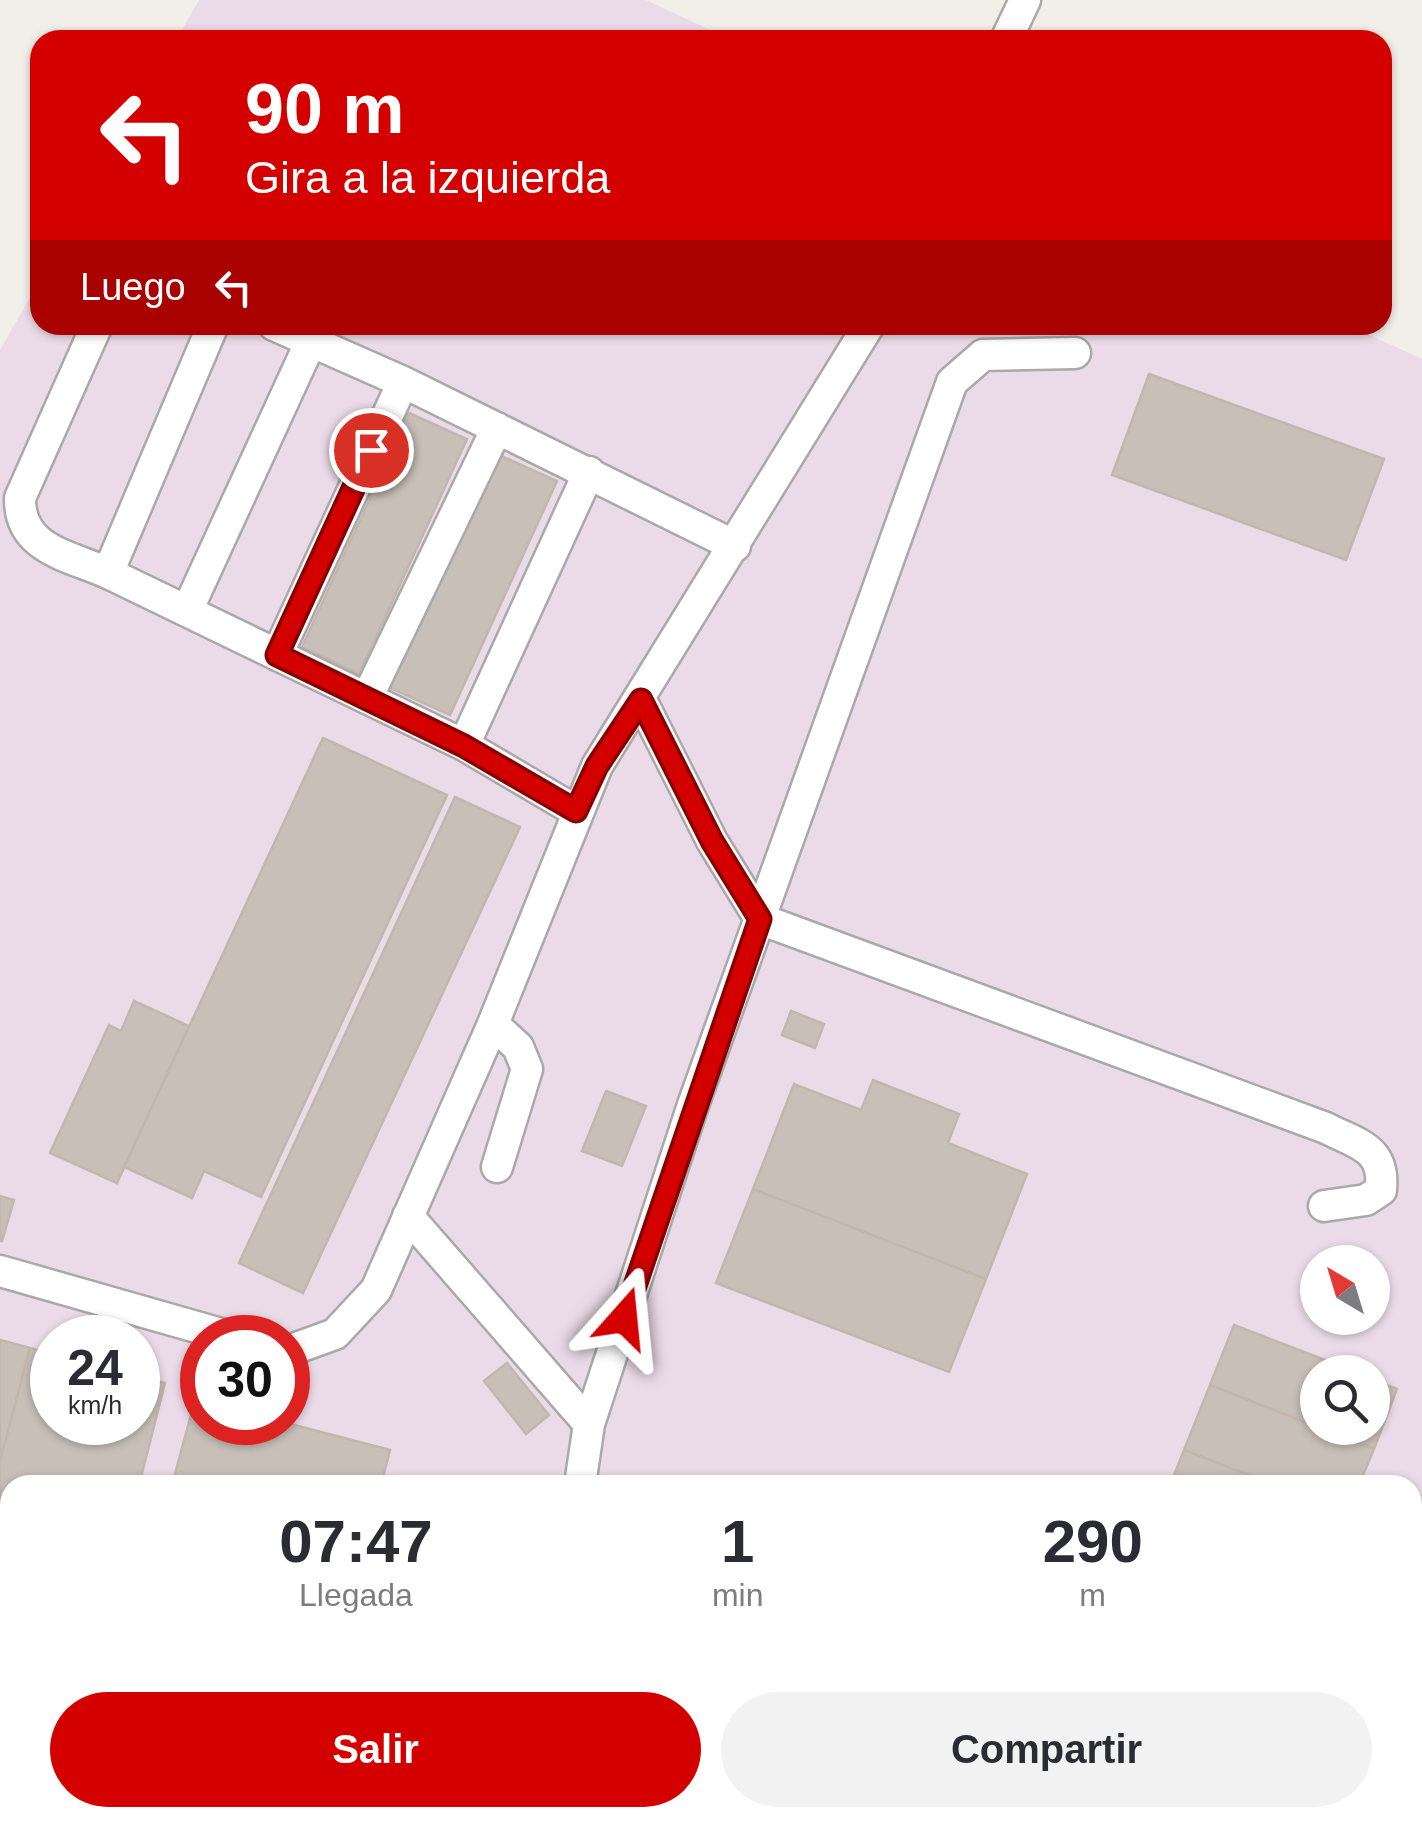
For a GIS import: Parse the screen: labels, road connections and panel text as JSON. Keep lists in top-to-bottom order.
{
  "north": "top left",
  "page": {
    "turn": ["90 m", "Gira a la izquierda"],
    "then": "Luego",
    "speed": "24 km/h",
    "limit": "30",
    "eta": [
      "07:47",
      "Llegada",
      "1",
      "min",
      "290",
      "m"
    ],
    "buttons": ["Salir", "Compartir"]
  }
}
